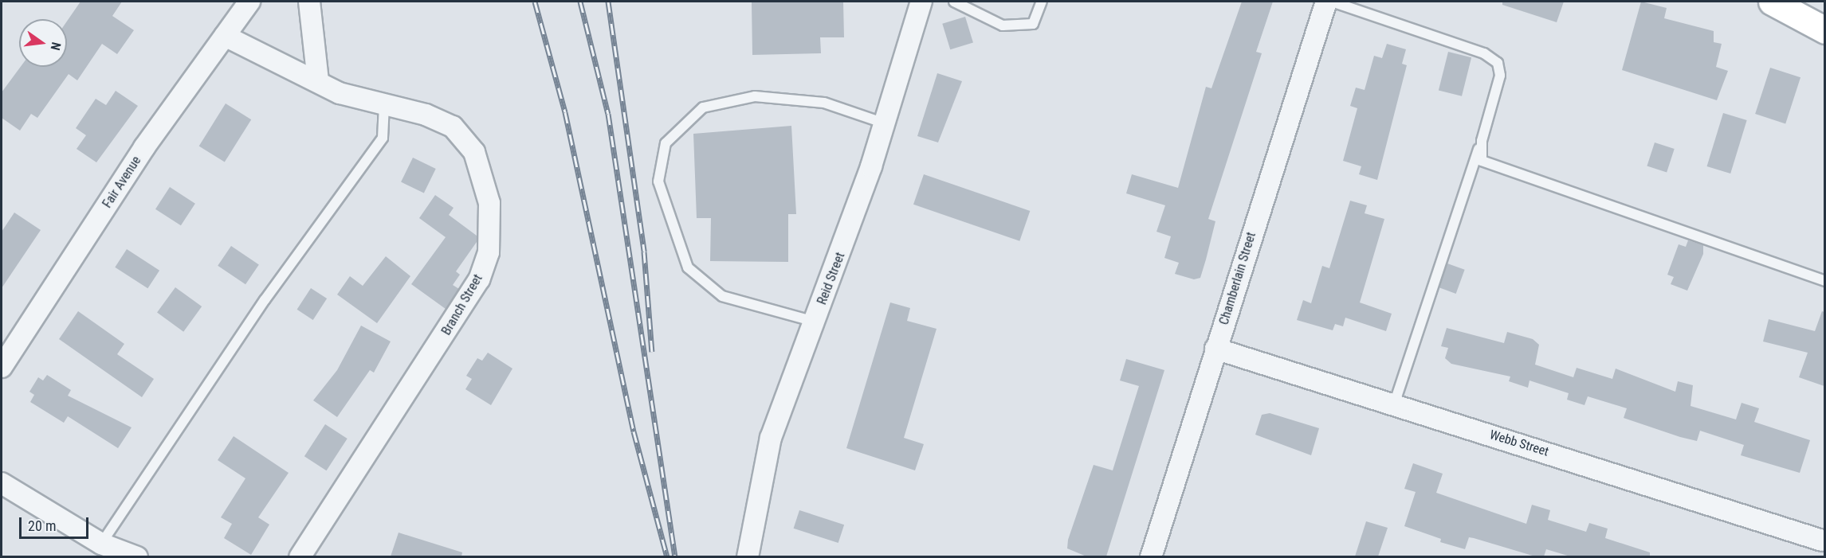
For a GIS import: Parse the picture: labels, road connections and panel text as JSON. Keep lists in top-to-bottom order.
{
  "streets": {
    "street": [
      "Fair Avenue",
      "Reid Street",
      "Chamberlain Street",
      "Branch Street",
      "Webb Street"
    ]
  },
  "crossings": [
    ["Fair Avenue", "Branch Street"],
    ["Chamberlain Street", "Webb Street"]
  ],
  "scale_bar": "20 m",
  "north": "right"
}
